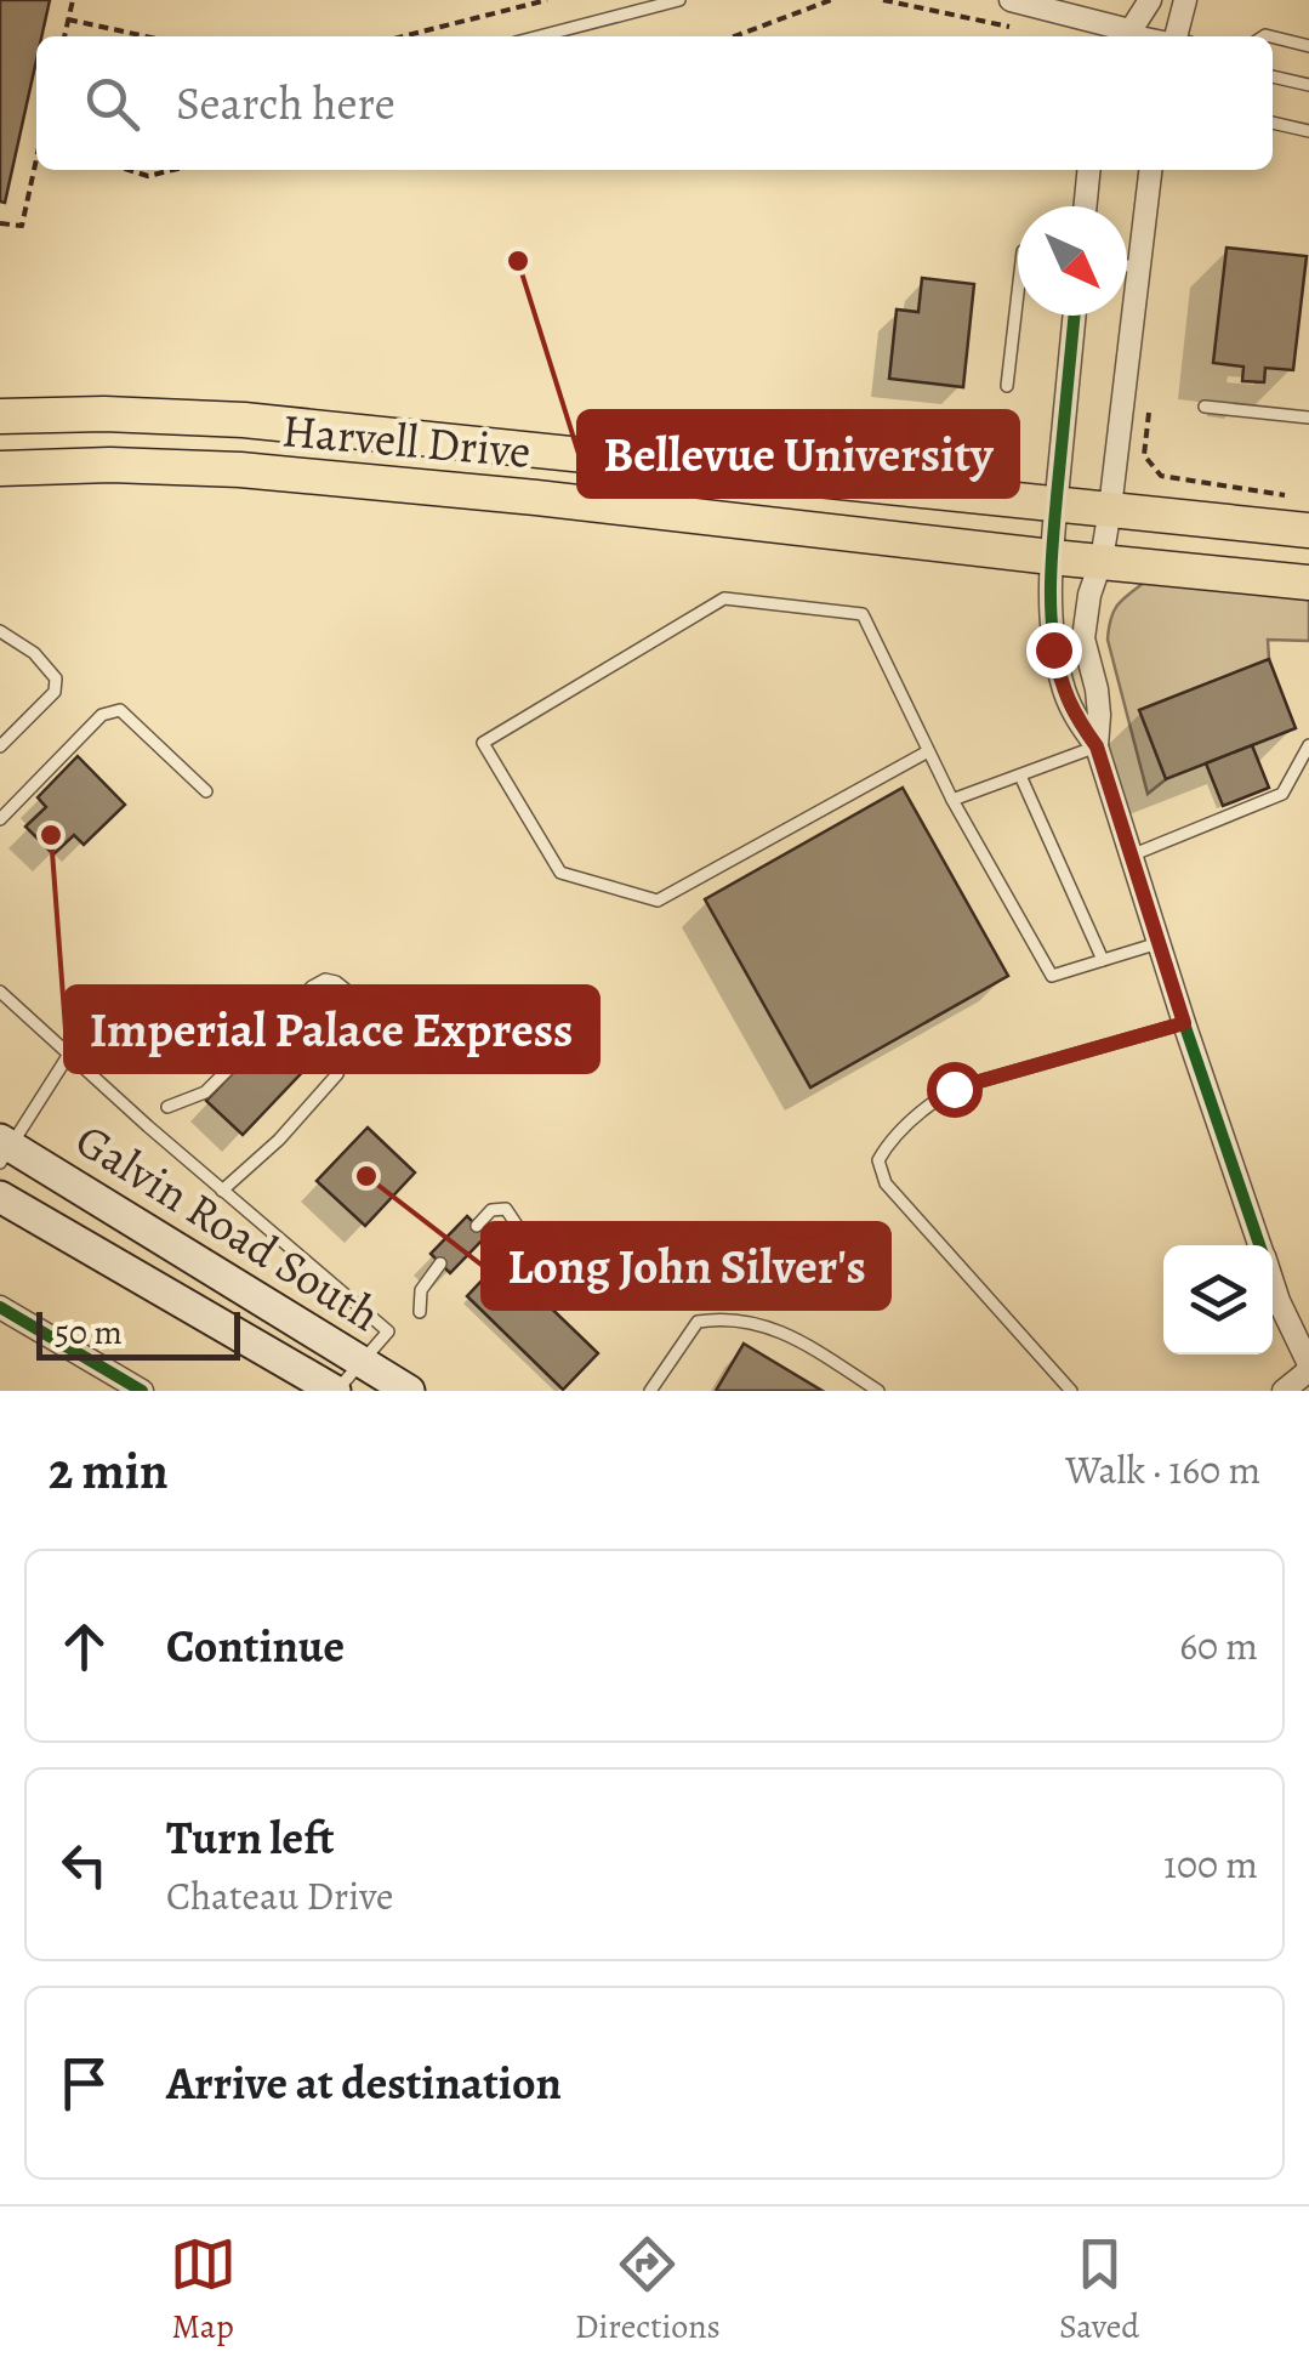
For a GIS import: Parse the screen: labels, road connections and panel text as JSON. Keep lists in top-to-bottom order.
{
  "streets": {
    "main road": ["Harvell Drive", "Galvin Road South"]
  },
  "places": ["Bellevue University", "Imperial Palace Express", "Long John Silver's"],
  "scale_bar": "50 m",
  "north": "bottom right",
  "page": {
    "search": "Search here",
    "scale": "50 m",
    "heading": ["2 min", "Walk · 160 m"],
    "list": [
      ["Continue", "60 m"],
      ["Turn left", "Chateau Drive", "100 m"],
      "Arrive at destination"
    ],
    "nav": ["Map", "Directions", "Saved"]
  }
}
